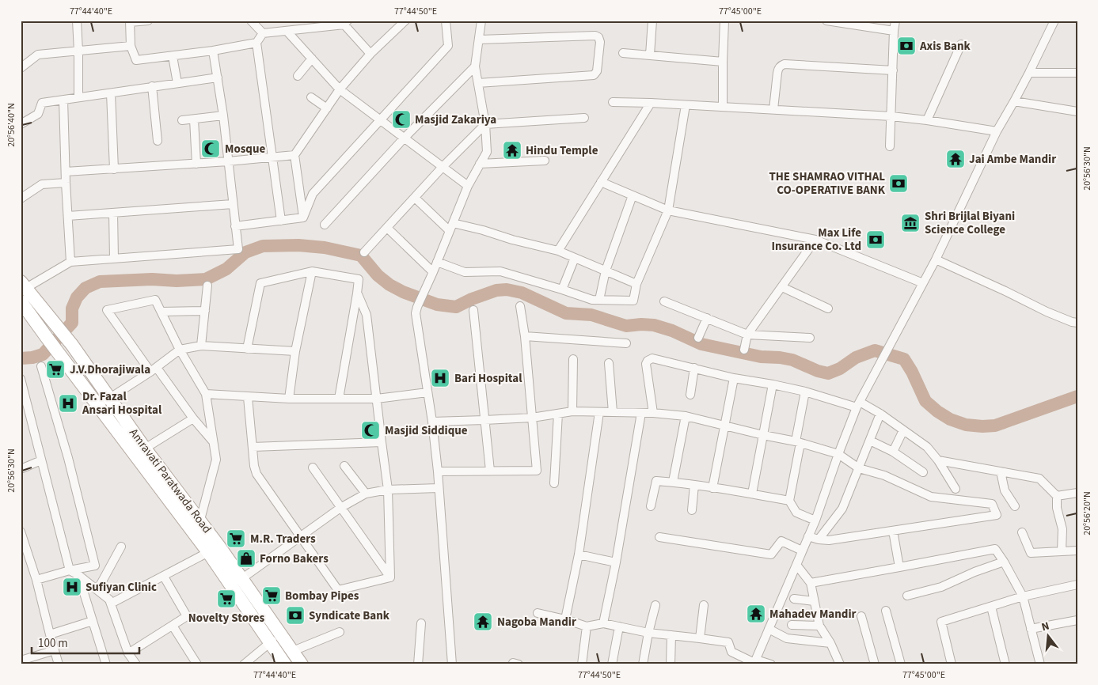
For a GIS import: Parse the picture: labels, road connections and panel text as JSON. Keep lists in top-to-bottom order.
{
  "streets": {
    "main road": ["Amravati Paratwada Road"]
  },
  "places": {
    "bank": [
      "Axis Bank",
      "THE SHAMRAO VITHAL CO-OPERATIVE BANK",
      "Max Life Insurance Co. Ltd",
      "Syndicate Bank"
    ],
    "mosque": ["Masjid Zakariya", "Mosque", "Masjid Siddique"],
    "temple": [
      "Hindu Temple",
      "Jai Ambe Mandir",
      "Mahadev Mandir",
      "Nagoba Mandir"
    ],
    "museum": ["Shri Brijlal Biyani Science College"],
    "supermarket": [
      "J.V.Dhorajiwala",
      "M.R. Traders",
      "Bombay Pipes",
      "Novelty Stores"
    ],
    "hospital": ["Bari Hospital", "Dr. Fazal Ansari Hospital", "Sufiyan Clinic"],
    "shop": ["Forno Bakers"]
  },
  "scale_bar": "100 m",
  "north": "top",
  "coordinates": [
    "77°44'40\"E",
    "77°44'50\"E",
    "77°45'00\"E",
    "20°56'40\"N",
    "20°56'30\"N",
    "20°56'20\"N"
  ]
}
